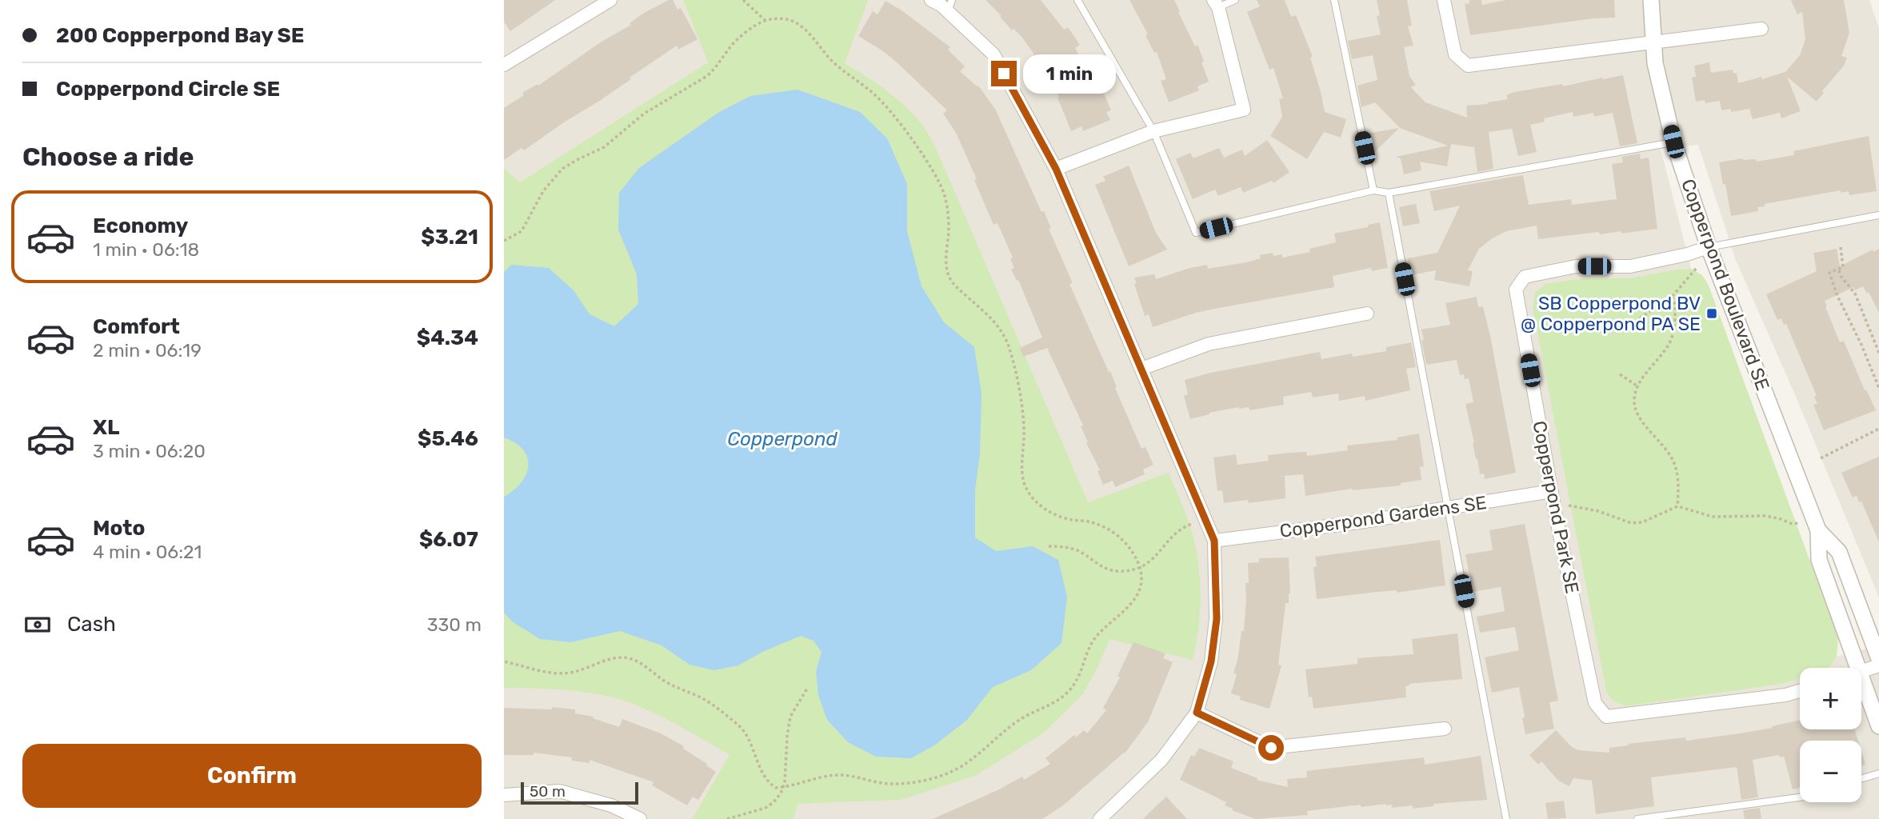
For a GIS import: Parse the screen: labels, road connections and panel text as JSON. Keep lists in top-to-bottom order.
{
  "streets": {
    "street": ["Copperpond Boulevard SE", "Copperpond Park SE", "Copperpond Gardens SE"]
  },
  "crossings": [
    ["Copperpond Boulevard SE", "Copperpond Park SE"],
    ["Copperpond Park SE", "Copperpond Gardens SE"]
  ],
  "water": ["Copperpond"],
  "places": {
    "transit": ["SB Copperpond BV @ Copperpond PA SE"]
  },
  "scale_bar": "50 m",
  "page": {
    "banner": ["200 Copperpond Bay SE", "Copperpond Circle SE"],
    "bubble": "1 min",
    "heading": "Choose a ride",
    "list": [
      {
        "name": "Economy",
        "note": "1 min · 06:18",
        "value": "$3.21"
      },
      {
        "name": "Comfort",
        "note": "2 min · 06:19",
        "value": "$4.34"
      },
      {
        "name": "XL",
        "note": "3 min · 06:20",
        "value": "$5.46"
      },
      {
        "name": "Moto",
        "note": "4 min · 06:21",
        "value": "$6.07"
      }
    ],
    "pay": ["Cash", "330 m"],
    "map_buttons": ["+", "−"],
    "buttons": "Confirm",
    "scale": "50 m"
  }
}
